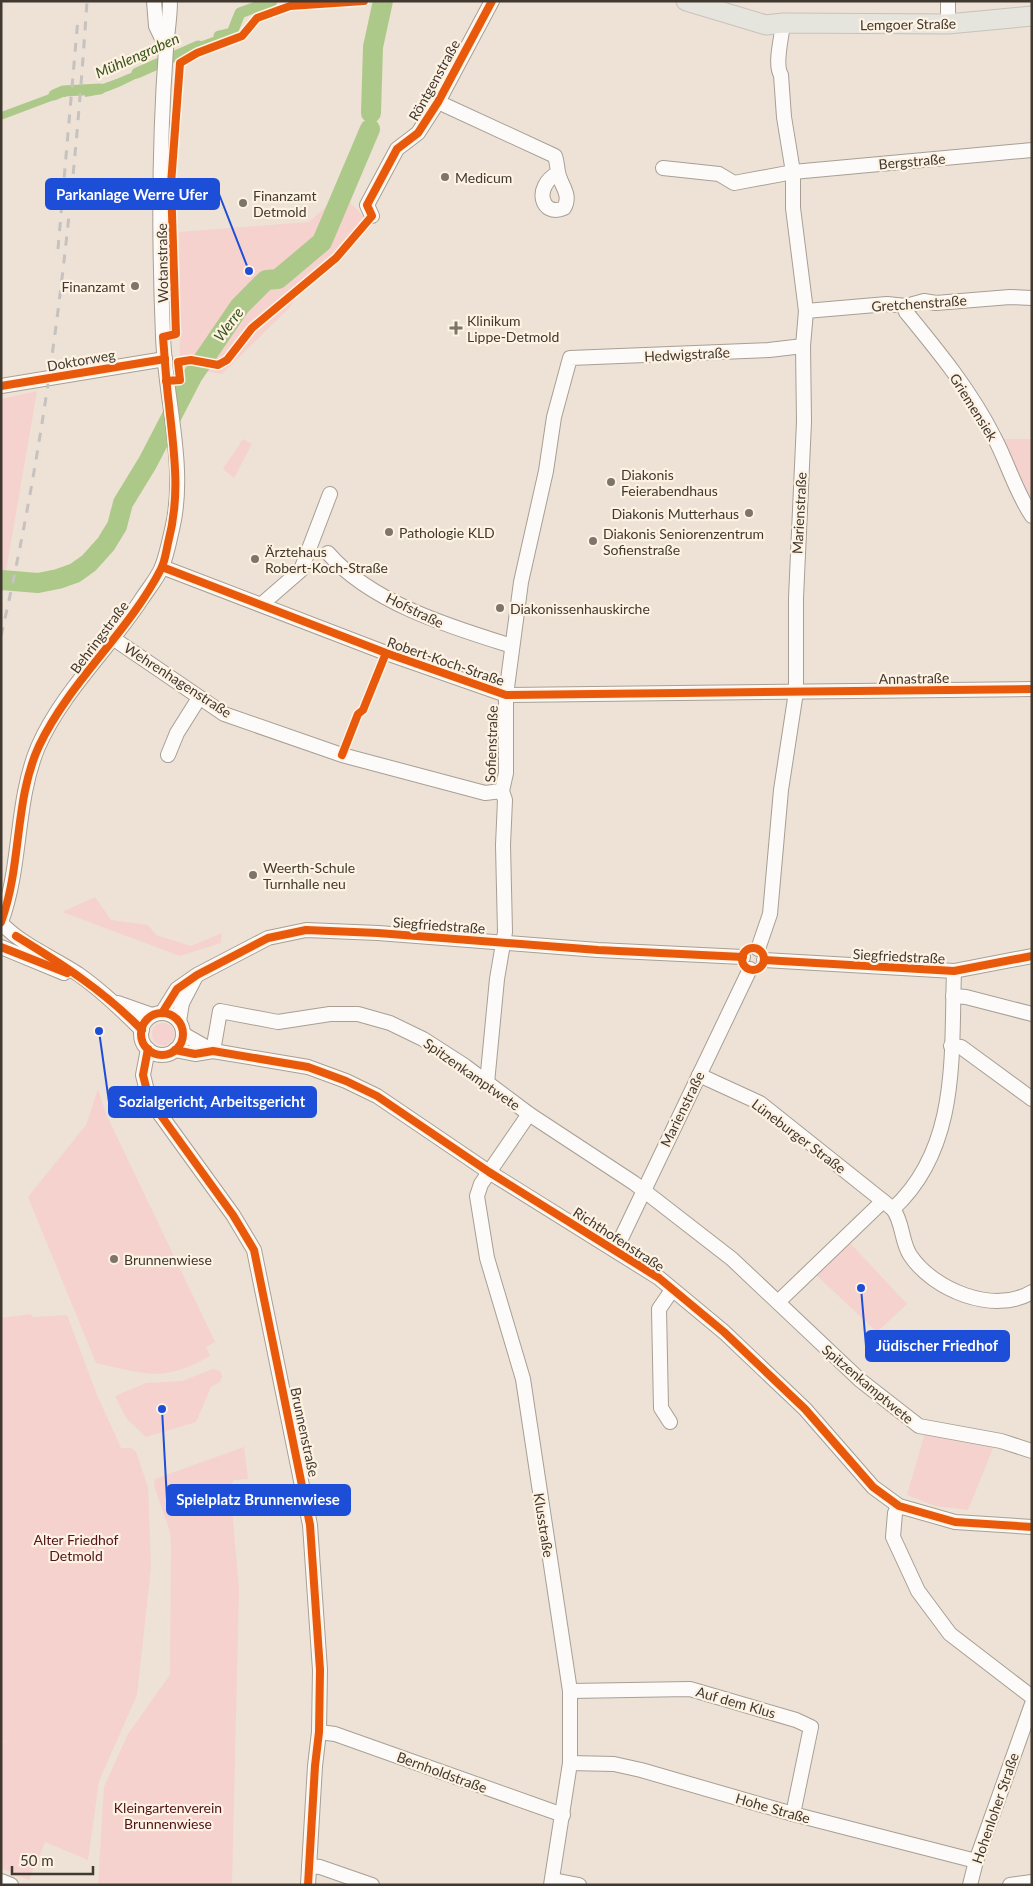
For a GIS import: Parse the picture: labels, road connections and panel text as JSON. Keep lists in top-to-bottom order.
{
  "streets": {
    "main road": ["Lemgoer Straße"],
    "street": [
      "Röntgenstraße",
      "Bergstraße",
      "Wotanstraße",
      "Gretchenstraße",
      "Hedwigstraße",
      "Doktorweg",
      "Griemensiek",
      "Marienstraße",
      "Hofstraße",
      "Behringstraße",
      "Robert-Koch-Straße",
      "Annastraße",
      "Wehrenhagenstraße",
      "Sofienstraße",
      "Siegfriedstraße",
      "Spitzenkamptwete",
      "Lüneburger Straße",
      "Richthofenstraße",
      "Brunnenstraße",
      "Klusstraße",
      "Auf dem Klus",
      "Bernholdstraße",
      "Hohe Straße",
      "Hohenloher Straße"
    ]
  },
  "crossings": [
    ["Lemgoer Straße", "Marienstraße"],
    ["Bergstraße", "Marienstraße"],
    ["Wotanstraße", "Doktorweg"],
    ["Wotanstraße", "Behringstraße"],
    ["Gretchenstraße", "Griemensiek"],
    ["Gretchenstraße", "Marienstraße"],
    ["Hedwigstraße", "Marienstraße"],
    ["Hedwigstraße", "Sofienstraße"],
    ["Doktorweg", "Behringstraße"],
    ["Marienstraße", "Robert-Koch-Straße"],
    ["Marienstraße", "Annastraße"],
    ["Marienstraße", "Siegfriedstraße"],
    ["Marienstraße", "Spitzenkamptwete"],
    ["Marienstraße", "Lüneburger Straße"],
    ["Marienstraße", "Richthofenstraße"],
    ["Hofstraße", "Sofienstraße"],
    ["Behringstraße", "Robert-Koch-Straße"],
    ["Behringstraße", "Wehrenhagenstraße"],
    ["Robert-Koch-Straße", "Annastraße"],
    ["Robert-Koch-Straße", "Sofienstraße"],
    ["Wehrenhagenstraße", "Sofienstraße"],
    ["Sofienstraße", "Siegfriedstraße"],
    ["Sofienstraße", "Spitzenkamptwete"],
    ["Siegfriedstraße", "Richthofenstraße"],
    ["Siegfriedstraße", "Brunnenstraße"],
    ["Spitzenkamptwete", "Richthofenstraße"],
    ["Spitzenkamptwete", "Klusstraße"],
    ["Richthofenstraße", "Brunnenstraße"],
    ["Richthofenstraße", "Klusstraße"],
    ["Brunnenstraße", "Bernholdstraße"],
    ["Klusstraße", "Auf dem Klus"],
    ["Klusstraße", "Bernholdstraße"],
    ["Klusstraße", "Hohe Straße"],
    ["Auf dem Klus", "Hohe Straße"],
    ["Hohe Straße", "Hohenloher Straße"]
  ],
  "water": ["Mühlengraben", "Werre"],
  "parks": ["Alter Friedhof Detmold", "Kleingartenverein Brunnenwiese"],
  "places": {
    "other": [
      "Medicum",
      "Finanzamt Detmold",
      "Parkanlage Werre Ufer",
      "Finanzamt",
      "Diakonis Feierabendhaus",
      "Diakonis Mutterhaus",
      "Pathologie KLD",
      "Diakonis Seniorenzentrum Sofienstraße",
      "Ärztehaus Robert-Koch-Straße",
      "Diakonissenhauskirche",
      "Weerth-Schule Turnhalle neu",
      "Sozialgericht, Arbeitsgericht",
      "Brunnenwiese",
      "Jüdischer Friedhof",
      "Spielplatz Brunnenwiese"
    ],
    "health": ["Klinikum Lippe-Detmold"]
  },
  "scale_bar": "50 m"
}
